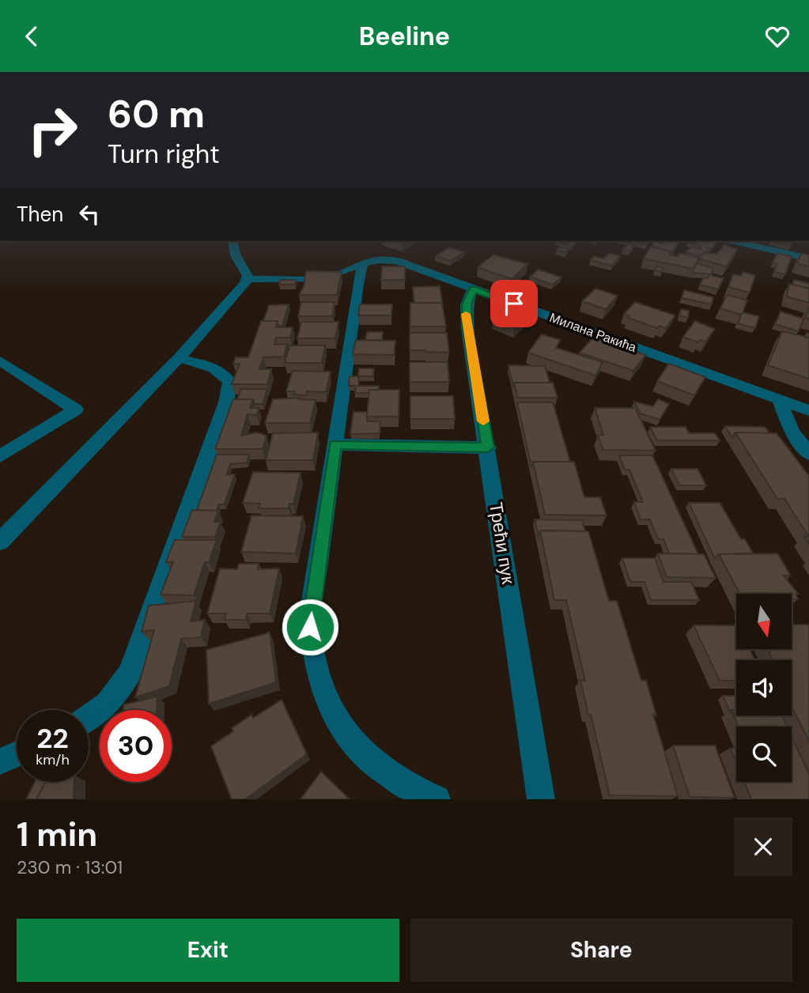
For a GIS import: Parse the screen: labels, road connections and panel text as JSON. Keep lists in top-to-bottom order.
{
  "streets": {
    "street": ["Милана Ракића", "Трећи пук"]
  },
  "crossings": [
    ["Милана Ракића", "Трећи пук"]
  ],
  "north": "bottom",
  "page": {
    "header": "Beeline",
    "turn": ["60 m", "Turn right"],
    "then": "Then",
    "speed": "22 km/h",
    "limit": "30",
    "heading": ["1 min", "230 m · 13:01"],
    "buttons": ["Exit", "Share"]
  }
}
